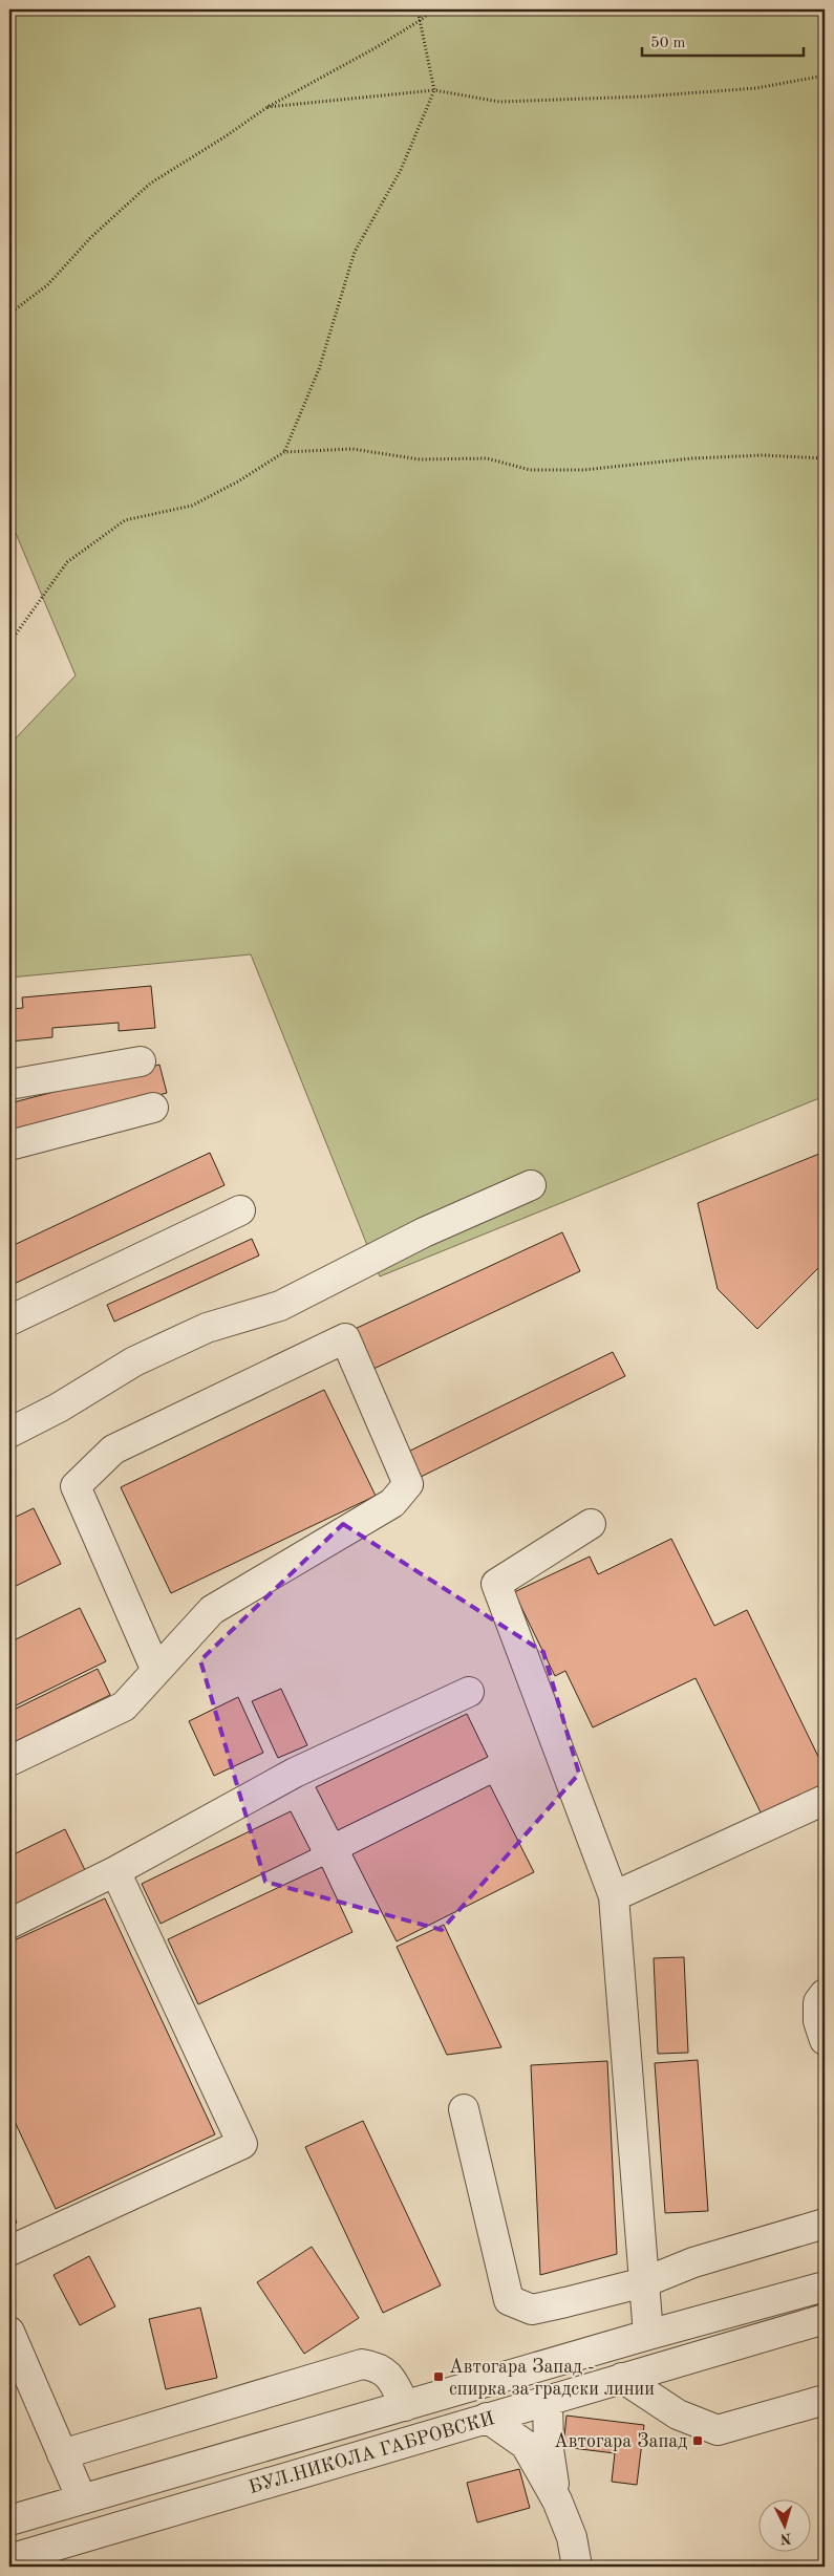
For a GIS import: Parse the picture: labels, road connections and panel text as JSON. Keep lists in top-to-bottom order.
{
  "streets": {
    "street": ["БУЛ.НИКОЛА ГАБРОВСКИ"]
  },
  "places": {
    "transit": ["Автогара Запад - спирка за градски линии", "Автогара Запад"]
  },
  "scale_bar": "50 m",
  "north": "bottom"
}
